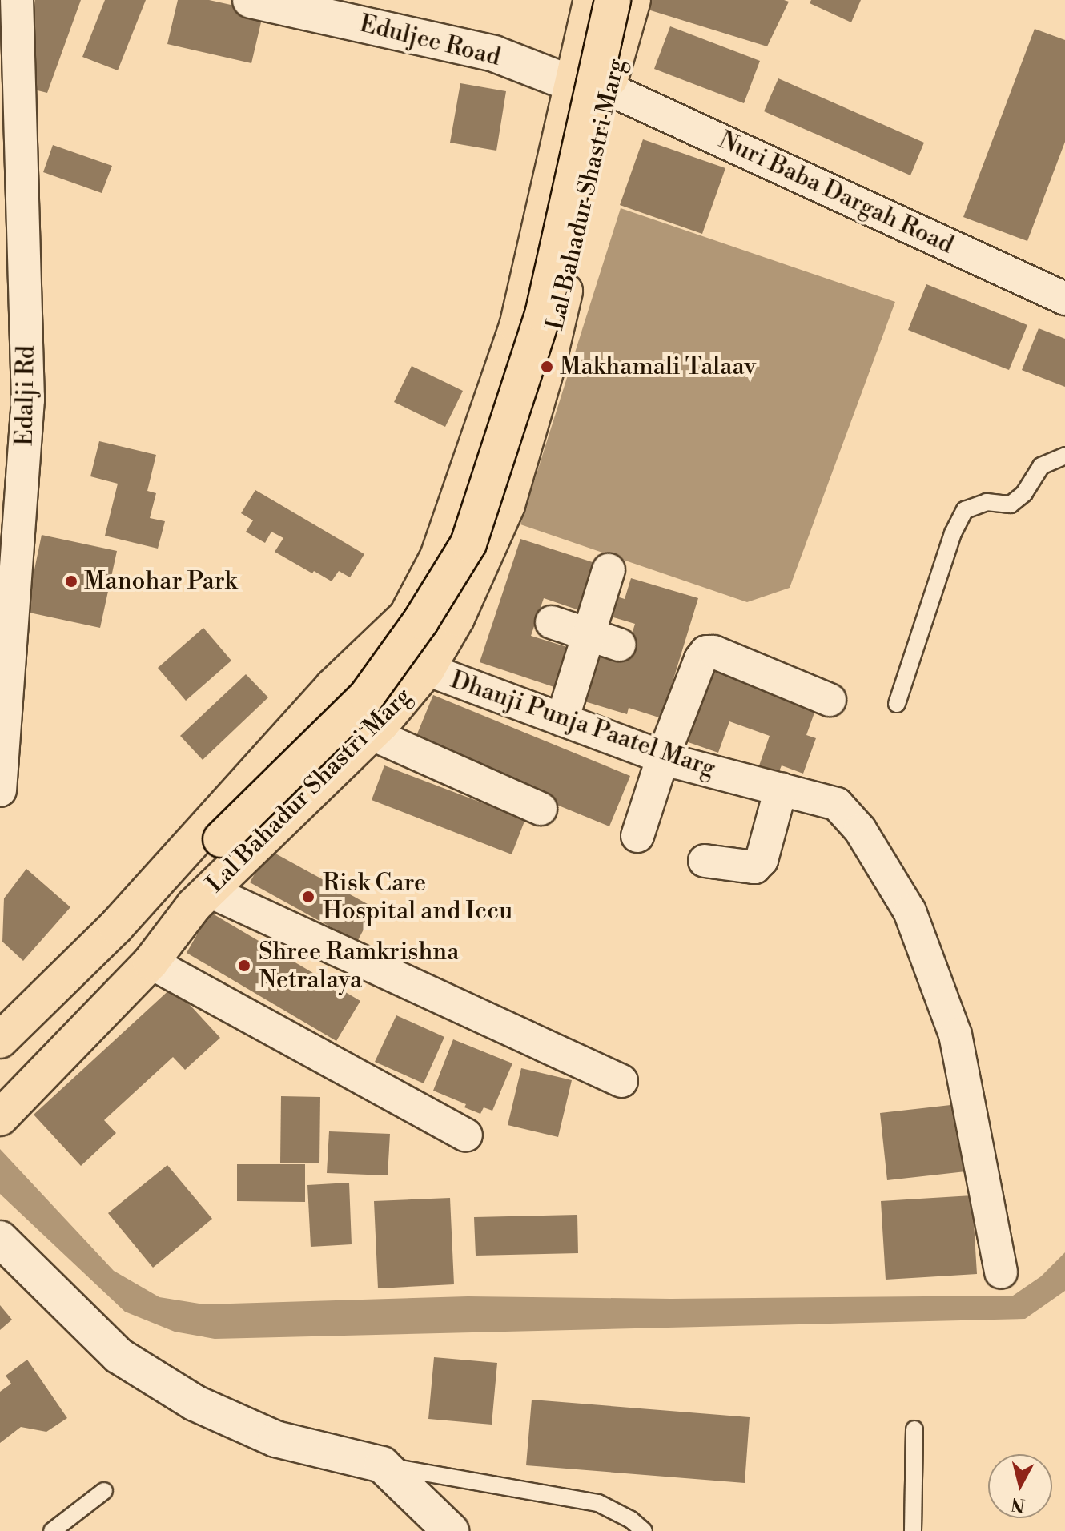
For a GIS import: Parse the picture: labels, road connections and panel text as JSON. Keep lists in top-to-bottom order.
{
  "streets": {
    "main road": ["Lal Bahadur Shastri Marg"],
    "street": [
      "Eduljee Road",
      "Nuri Baba Dargah Road",
      "Edalji Rd",
      "Dhanji Punja Paatel Marg"
    ]
  },
  "crossings": [
    ["Eduljee Road", "Nuri Baba Dargah Road"],
    ["Eduljee Road", "Lal Bahadur Shastri Marg"],
    ["Nuri Baba Dargah Road", "Lal Bahadur Shastri Marg"],
    ["Lal Bahadur Shastri Marg", "Dhanji Punja Paatel Marg"]
  ],
  "places": [
    "Makhamali Talaav",
    "Manohar Park",
    "Risk Care Hospital and Iccu",
    "Shree Ramkrishna Netralaya"
  ],
  "north": "bottom"
}
